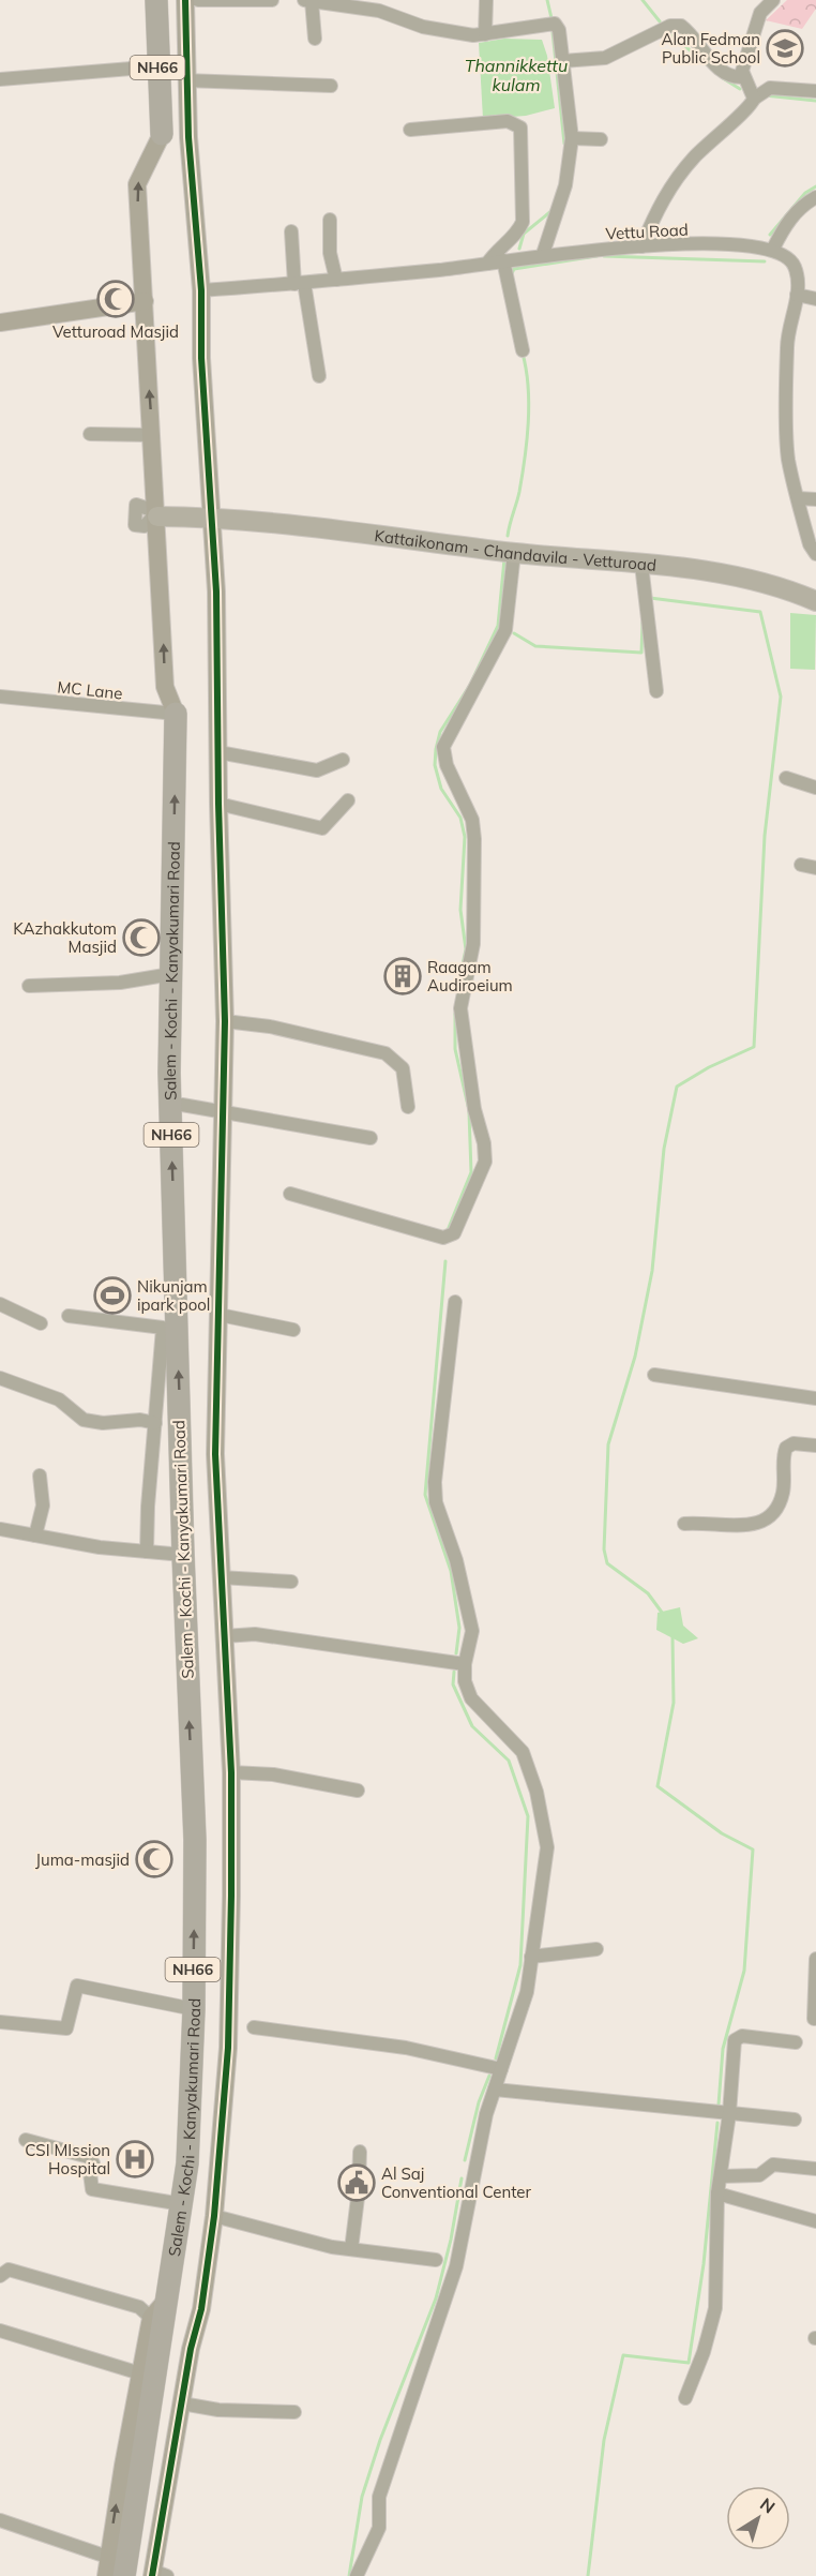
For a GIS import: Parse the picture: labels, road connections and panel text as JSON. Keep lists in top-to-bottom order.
{
  "streets": {
    "highway": ["NH66", "Salem - Kochi - Kanyakumari Road"],
    "main road": ["Kattaikonam - Chandavila - Vetturoad"],
    "street": ["Vettu Road", "MC Lane"]
  },
  "crossings": [
    ["MC Lane", "Salem - Kochi - Kanyakumari Road"]
  ],
  "one_way": ["Salem - Kochi - Kanyakumari Road"],
  "water": ["Thannikkettu kulam"],
  "places": {
    "school or university": ["Alan Fedman Public School"],
    "mosque": ["Vetturoad Masjid", "KAzhakkutom Masjid", "Juma-masjid"],
    "building": ["Raagam Audiroeium"],
    "sports": ["Nikunjam ipark pool"],
    "hospital": ["CSI MIssion Hospital"],
    "public building": ["Al Saj Conventional Center"]
  },
  "north": "top right"
}
